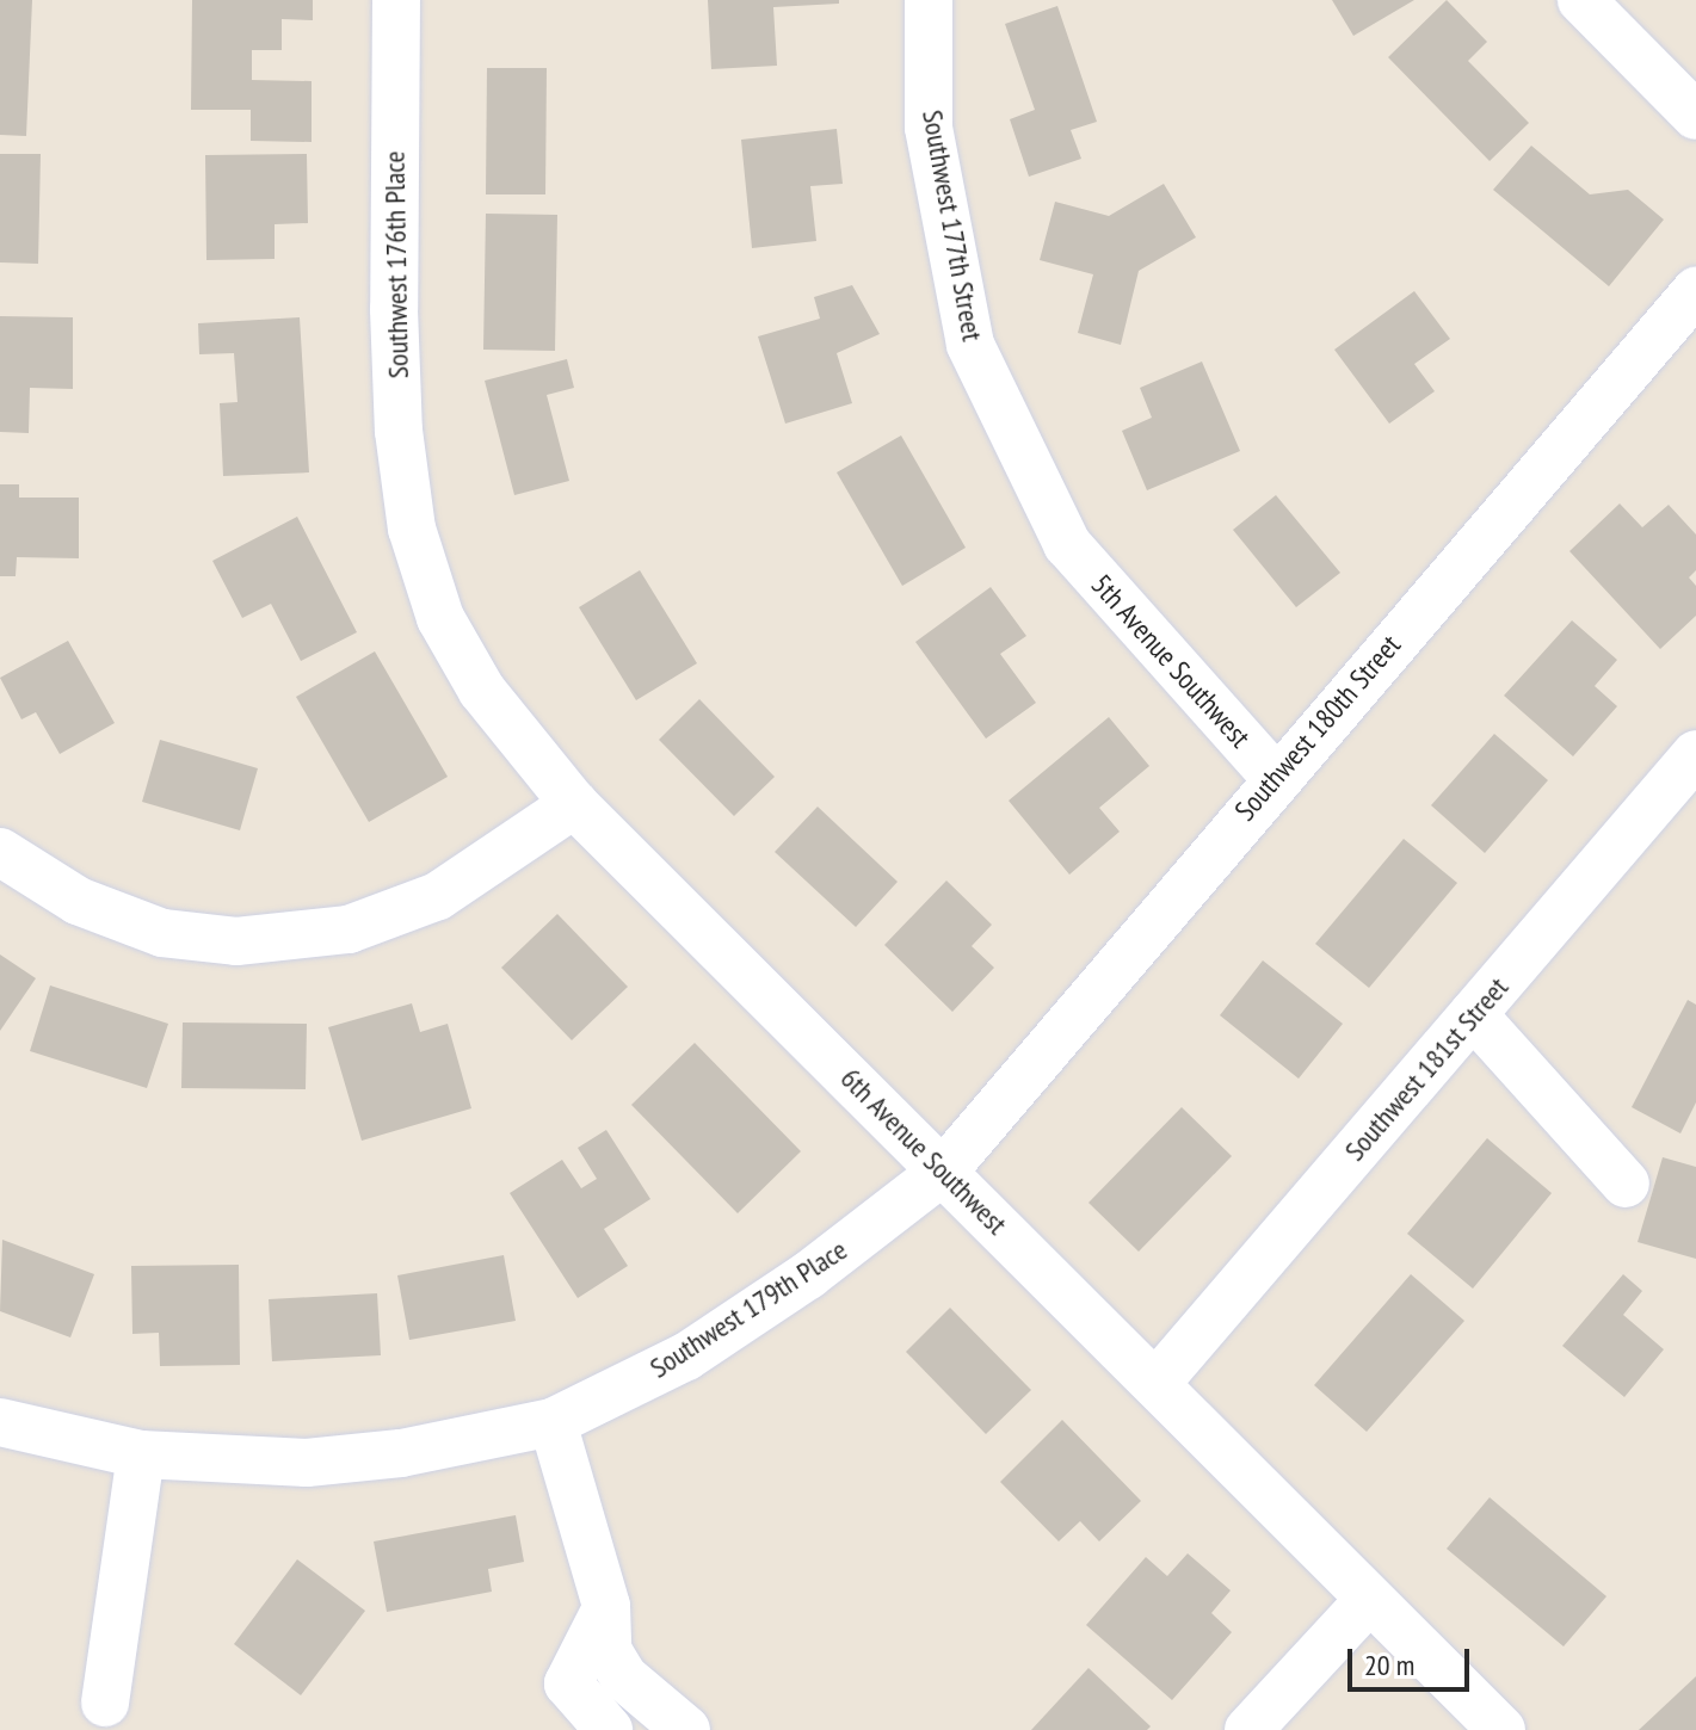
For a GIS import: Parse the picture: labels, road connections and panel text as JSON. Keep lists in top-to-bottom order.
{
  "streets": {
    "street": [
      "Southwest 177th Street",
      "Southwest 176th Place",
      "5th Avenue Southwest",
      "Southwest 180th Street",
      "Southwest 181st Street",
      "6th Avenue Southwest",
      "Southwest 179th Place"
    ]
  },
  "crossings": [
    ["Southwest 177th Street", "5th Avenue Southwest"],
    ["Southwest 176th Place", "6th Avenue Southwest"],
    ["5th Avenue Southwest", "Southwest 180th Street"],
    ["Southwest 180th Street", "6th Avenue Southwest"],
    ["Southwest 180th Street", "Southwest 179th Place"],
    ["Southwest 181st Street", "6th Avenue Southwest"],
    ["6th Avenue Southwest", "Southwest 179th Place"]
  ],
  "scale_bar": "20 m"
}
